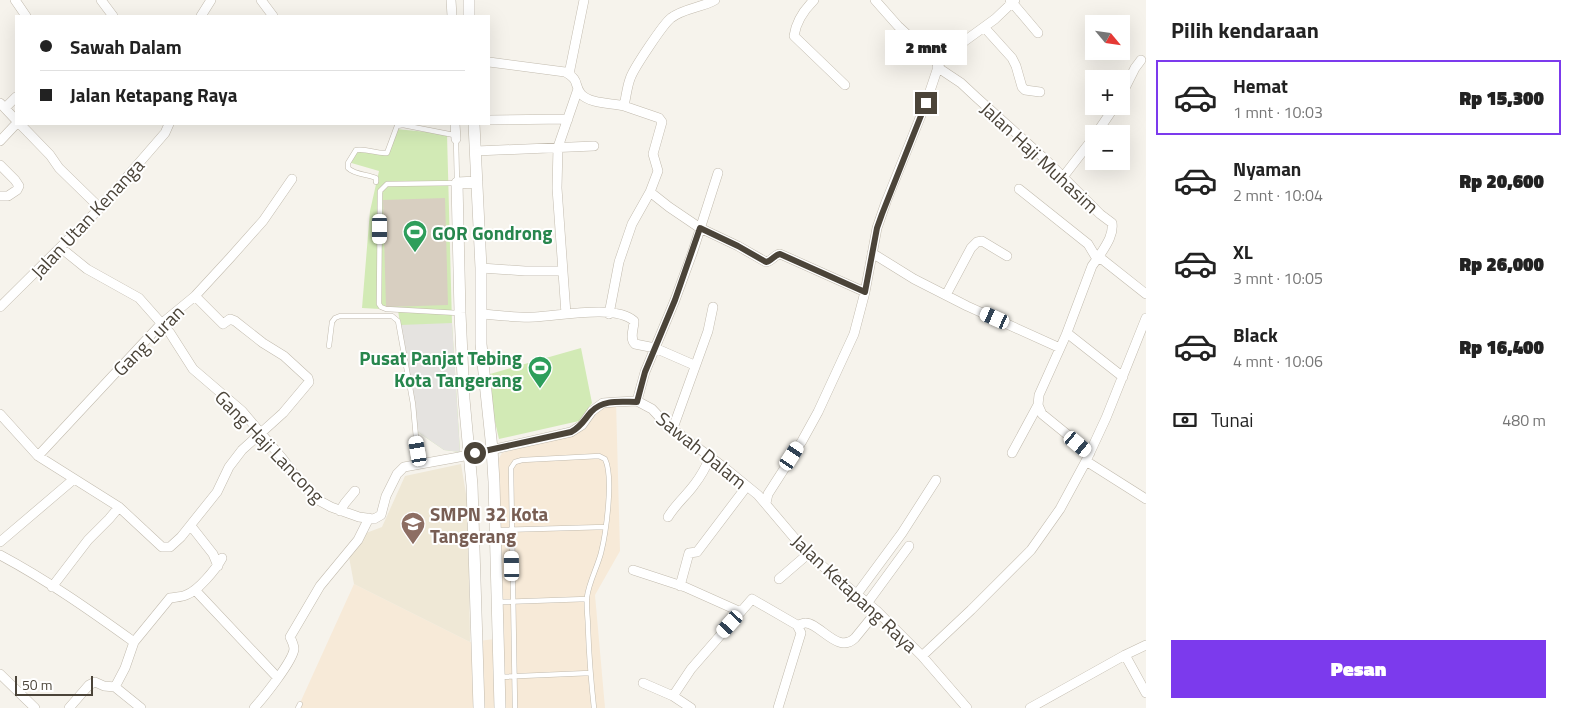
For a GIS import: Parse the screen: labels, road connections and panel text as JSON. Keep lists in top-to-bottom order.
{
  "streets": {
    "street": [
      "Jalan Haji Muhasim",
      "Jalan Utan Kenanga",
      "Gang Luran",
      "Gang Haji Lancong",
      "Sawah Dalam",
      "Jalan Ketapang Raya"
    ]
  },
  "crossings": [
    ["Jalan Utan Kenanga", "Gang Haji Lancong"],
    ["Gang Luran", "Gang Haji Lancong"],
    ["Sawah Dalam", "Jalan Ketapang Raya"]
  ],
  "places": {
    "sports": ["GOR Gondrong", "Pusat Panjat Tebing Kota Tangerang"],
    "school or university": ["SMPN 32 Kota Tangerang"]
  },
  "scale_bar": "50 m",
  "north": "bottom right",
  "page": {
    "heading": "Pilih kendaraan",
    "map_buttons": ["+", "−"],
    "banner": ["Sawah Dalam", "Jalan Ketapang Raya"],
    "bubble": "2 mnt",
    "list": [
      {
        "name": "Hemat",
        "note": "1 mnt · 10:03",
        "value": "Rp 15,300"
      },
      {
        "name": "Nyaman",
        "note": "2 mnt · 10:04",
        "value": "Rp 20,600"
      },
      {
        "name": "XL",
        "note": "3 mnt · 10:05",
        "value": "Rp 26,000"
      },
      {
        "name": "Black",
        "note": "4 mnt · 10:06",
        "value": "Rp 16,400"
      }
    ],
    "pay": ["Tunai", "480 m"],
    "buttons": "Pesan",
    "scale": "50 m"
  }
}
